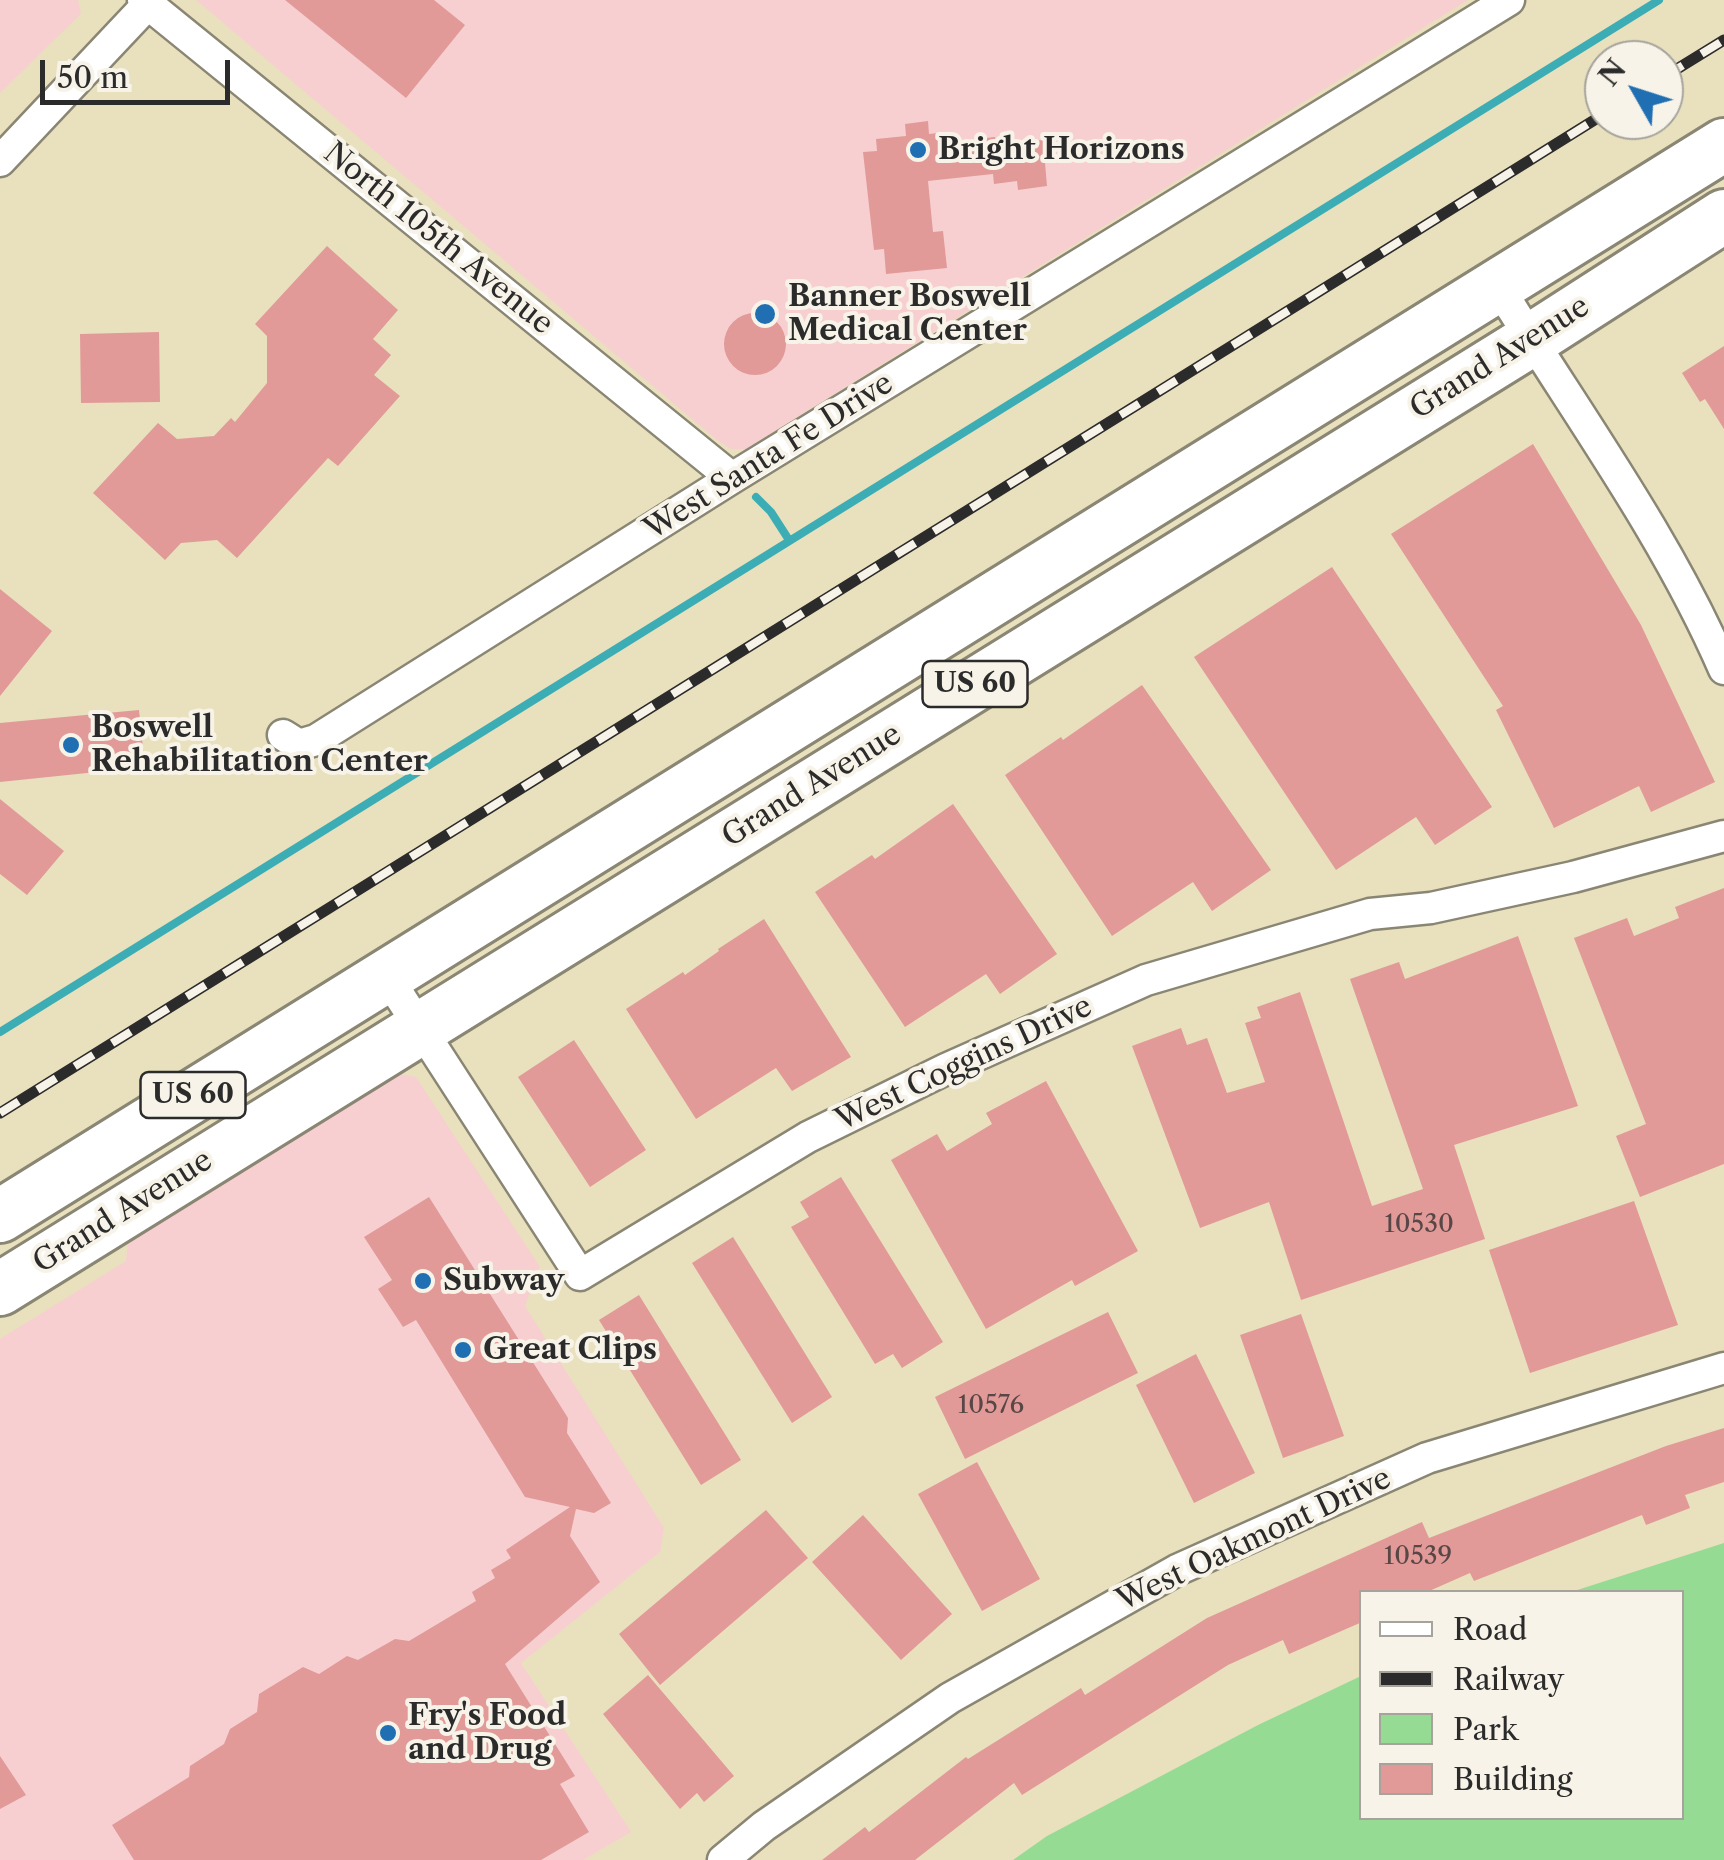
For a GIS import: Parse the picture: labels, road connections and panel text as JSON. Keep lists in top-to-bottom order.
{
  "streets": {
    "highway": ["Grand Avenue", "US 60"],
    "street": [
      "North 105th Avenue",
      "West Santa Fe Drive",
      "West Coggins Drive",
      "West Oakmont Drive"
    ]
  },
  "crossings": [
    ["North 105th Avenue", "West Santa Fe Drive"],
    ["Grand Avenue", "West Coggins Drive"]
  ],
  "places": [
    "Bright Horizons",
    "Banner Boswell Medical Center",
    "Boswell Rehabilitation Center",
    "Subway",
    "Great Clips",
    "Fry's Food and Drug"
  ],
  "house_numbers": ["10530", "10576", "10539"],
  "legend": [
    "Road",
    "Railway",
    "Park",
    "Building"
  ],
  "scale_bar": "50 m",
  "north": "top left"
}
